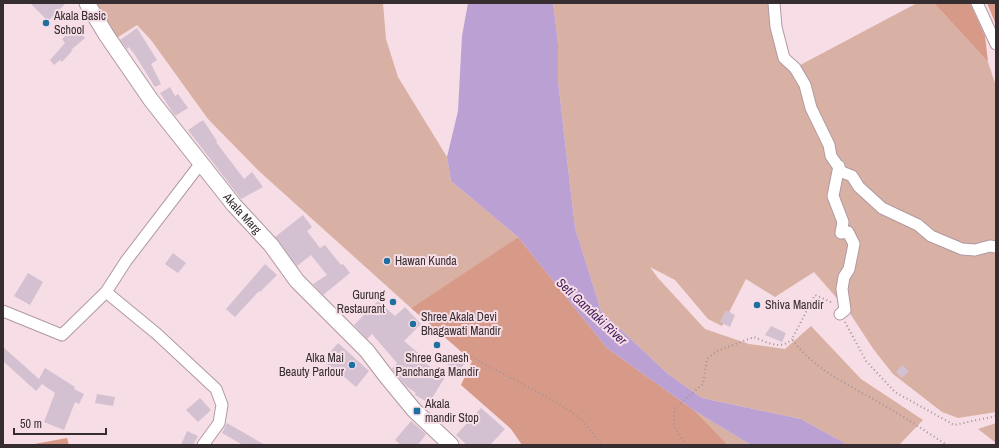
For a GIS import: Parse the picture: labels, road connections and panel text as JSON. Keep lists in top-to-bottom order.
{
  "streets": {
    "main road": ["Akala Marg"]
  },
  "water": ["Seti Gandaki River"],
  "places": {
    "other": [
      "Akala Basic School",
      "Hawan Kunda",
      "Gurung Restaurant",
      "Shiva Mandir",
      "Shree Akala Devi Bhagawati Mandir",
      "Shree Ganesh Panchanga Mandir",
      "Alka Mai Beauty Parlour"
    ],
    "transit": ["Akala mandir Stop"]
  },
  "scale_bar": "50 m"
}
